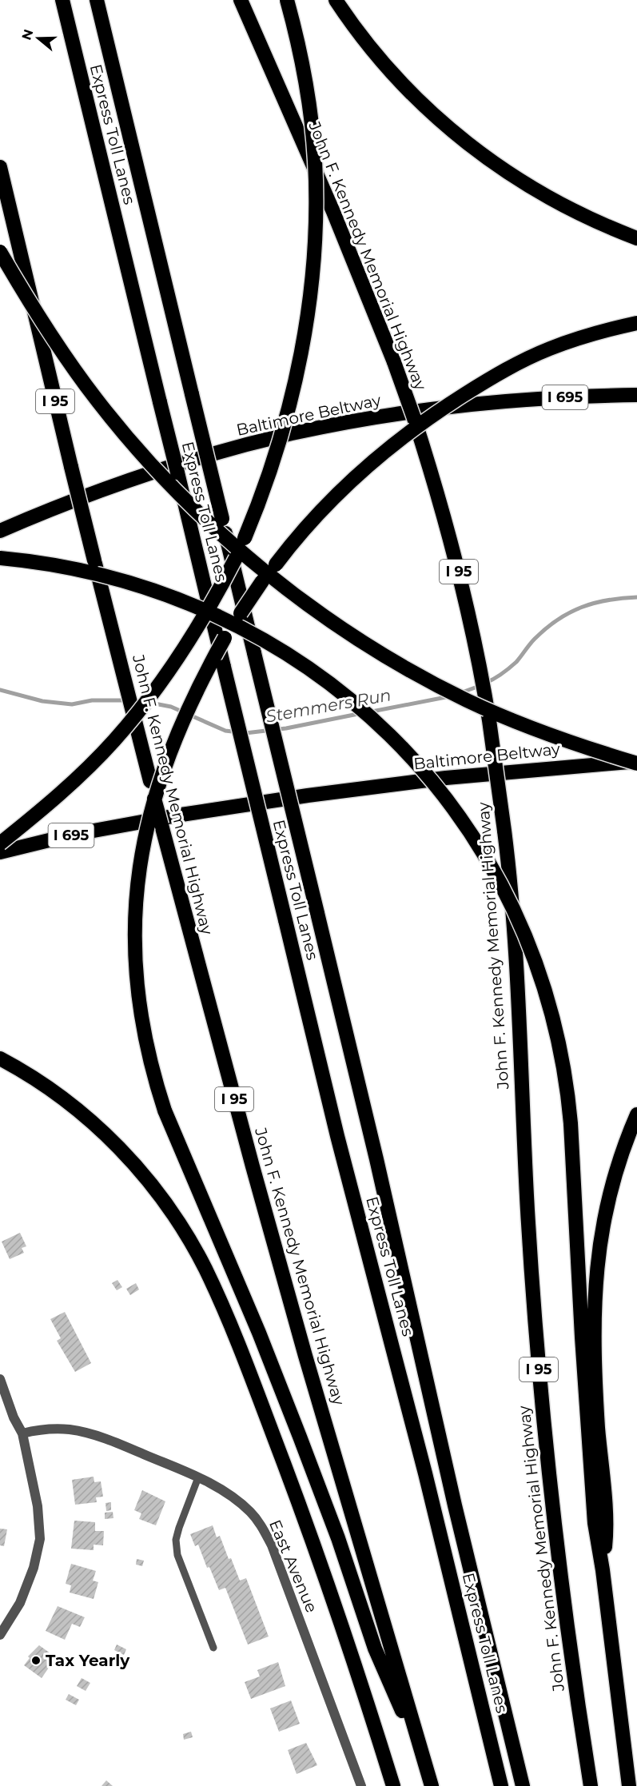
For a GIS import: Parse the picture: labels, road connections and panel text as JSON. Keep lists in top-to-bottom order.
{
  "streets": {
    "highway": [
      "Express Toll Lanes",
      "John F. Kennedy Memorial Highway",
      "I 695",
      "I 95",
      "Baltimore Beltway"
    ],
    "street": ["East Avenue"]
  },
  "water": ["Stemmers Run"],
  "places": ["Tax Yearly"],
  "north": "left"
}
